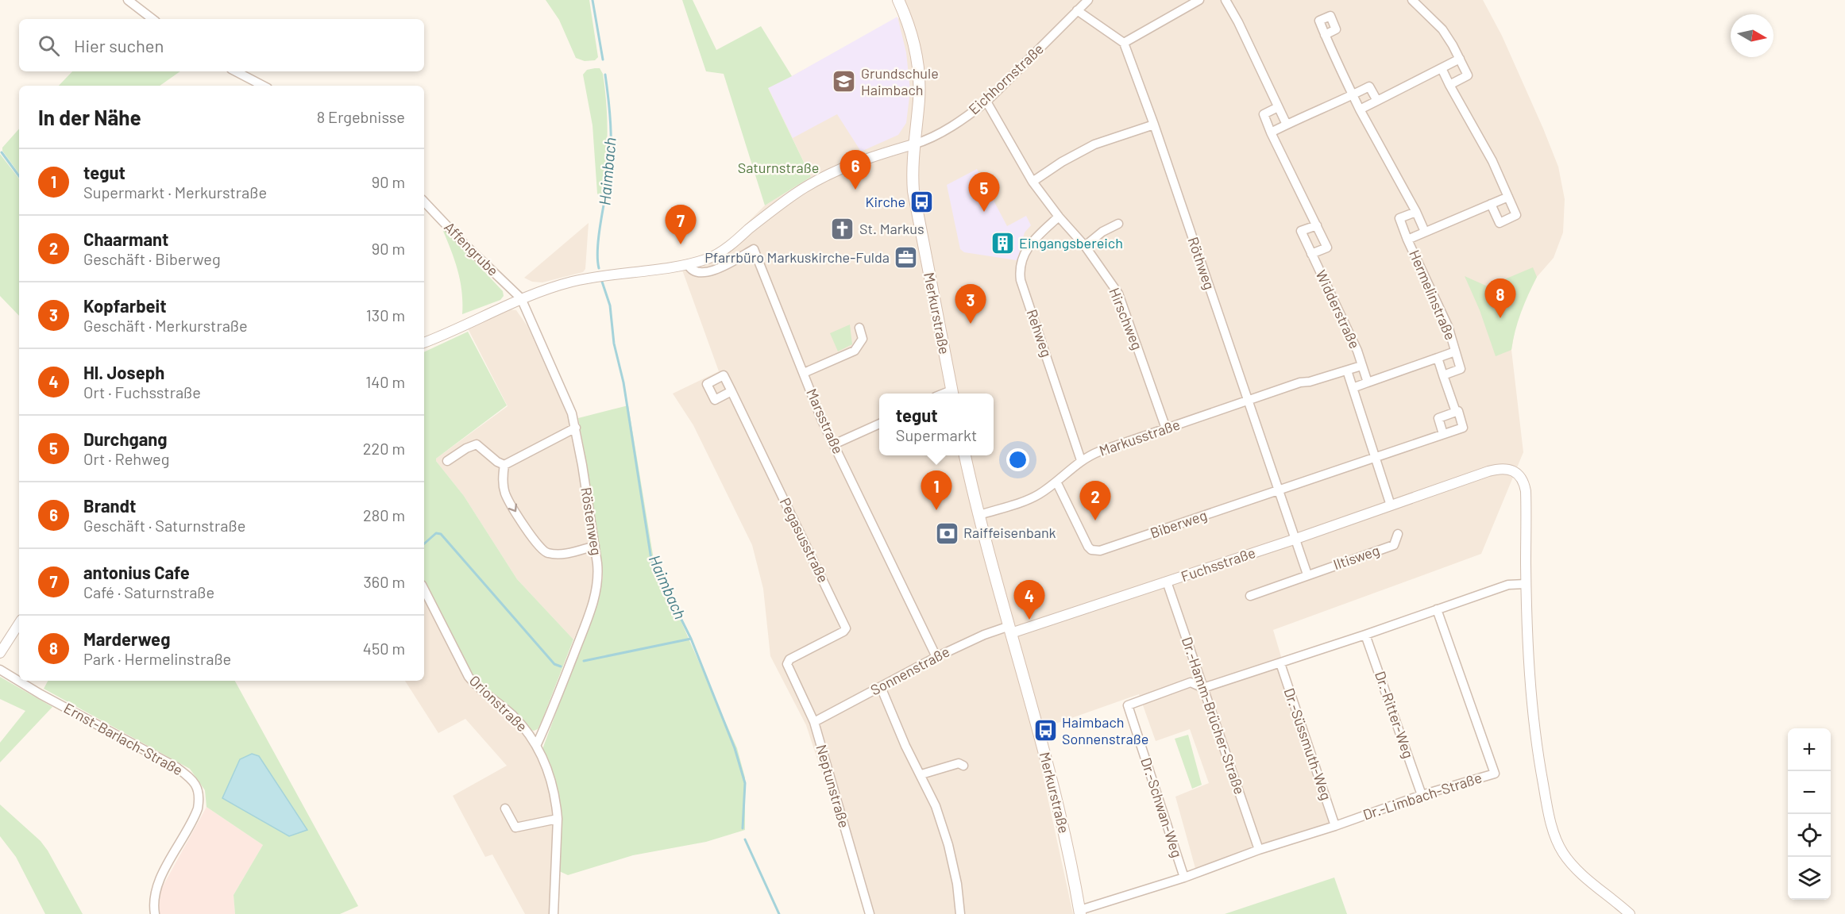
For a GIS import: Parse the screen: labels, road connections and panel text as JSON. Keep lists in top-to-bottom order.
{
  "streets": {
    "main road": ["Merkurstraße"],
    "street": [
      "Eichhornstraße",
      "Affengrube",
      "Röthweg",
      "Hermelinstraße",
      "Widderstraße",
      "Hirschweg",
      "Rehweg",
      "Marsstraße",
      "Markusstraße",
      "Röstenweg",
      "Biberweg",
      "Pegasusstraße",
      "Iltisweg",
      "Fuchsstraße",
      "Sonnenstraße",
      "Orionstraße",
      "Dr.-Ritter-Weg",
      "Dr.-Hamm-Brücher-Straße",
      "Ernst-Barlach-Straße",
      "Dr.-Süssmuth-Weg",
      "Neptunstraße",
      "Dr.-Limbach-Straße",
      "Dr.-Schwan-Weg"
    ]
  },
  "crossings": [
    ["Eichhornstraße", "Merkurstraße"],
    ["Eichhornstraße", "Hirschweg"],
    ["Affengrube", "Röstenweg"],
    ["Röthweg", "Markusstraße"],
    ["Röthweg", "Biberweg"],
    ["Röthweg", "Fuchsstraße"],
    ["Hermelinstraße", "Widderstraße"],
    ["Widderstraße", "Markusstraße"],
    ["Widderstraße", "Biberweg"],
    ["Widderstraße", "Fuchsstraße"],
    ["Merkurstraße", "Markusstraße"],
    ["Merkurstraße", "Fuchsstraße"],
    ["Merkurstraße", "Sonnenstraße"],
    ["Merkurstraße", "Dr.-Limbach-Straße"],
    ["Hirschweg", "Rehweg"],
    ["Hirschweg", "Markusstraße"],
    ["Rehweg", "Markusstraße"],
    ["Marsstraße", "Sonnenstraße"],
    ["Markusstraße", "Biberweg"],
    ["Röstenweg", "Orionstraße"],
    ["Pegasusstraße", "Neptunstraße"],
    ["Fuchsstraße", "Sonnenstraße"],
    ["Fuchsstraße", "Dr.-Hamm-Brücher-Straße"],
    ["Sonnenstraße", "Neptunstraße"],
    ["Dr.-Ritter-Weg", "Dr.-Limbach-Straße"],
    ["Dr.-Hamm-Brücher-Straße", "Dr.-Limbach-Straße"],
    ["Dr.-Hamm-Brücher-Straße", "Dr.-Schwan-Weg"],
    ["Dr.-Süssmuth-Weg", "Dr.-Limbach-Straße"],
    ["Dr.-Limbach-Straße", "Dr.-Schwan-Weg"]
  ],
  "water": ["Haimbach"],
  "parks": ["Saturnstraße"],
  "places": {
    "school or university": ["Grundschule Haimbach"],
    "bus stop": ["Kirche", "Haimbach Sonnenstraße"],
    "church": ["St. Markus"],
    "building": ["Eingangsbereich"],
    "office": ["Pfarrbüro Markuskirche-Fulda"],
    "bank": ["Raiffeisenbank"]
  },
  "north": "right",
  "page": {
    "search": "Hier suchen",
    "heading": ["In der Nähe", "8 Ergebnisse"],
    "list": [
      {
        "mark": "1",
        "name": "tegut",
        "note": "Supermarkt · Merkurstraße",
        "value": "90 m"
      },
      {
        "mark": "2",
        "name": "Chaarmant",
        "note": "Geschäft · Biberweg",
        "value": "90 m"
      },
      {
        "mark": "3",
        "name": "Kopfarbeit",
        "note": "Geschäft · Merkurstraße",
        "value": "130 m"
      },
      {
        "mark": "4",
        "name": "Hl. Joseph",
        "note": "Ort · Fuchsstraße",
        "value": "140 m"
      },
      {
        "mark": "5",
        "name": "Durchgang",
        "note": "Ort · Rehweg",
        "value": "220 m"
      },
      {
        "mark": "6",
        "name": "Brandt",
        "note": "Geschäft · Saturnstraße",
        "value": "280 m"
      },
      {
        "mark": "7",
        "name": "antonius Cafe",
        "note": "Café · Saturnstraße",
        "value": "360 m"
      },
      {
        "mark": "8",
        "name": "Marderweg",
        "note": "Park · Hermelinstraße",
        "value": "450 m"
      }
    ],
    "pins": [
      "6",
      "5",
      "7",
      "8",
      "3",
      "1",
      "2",
      "4"
    ],
    "popup": ["tegut", "Supermarkt"],
    "map_buttons": ["+", "−"]
  }
}
